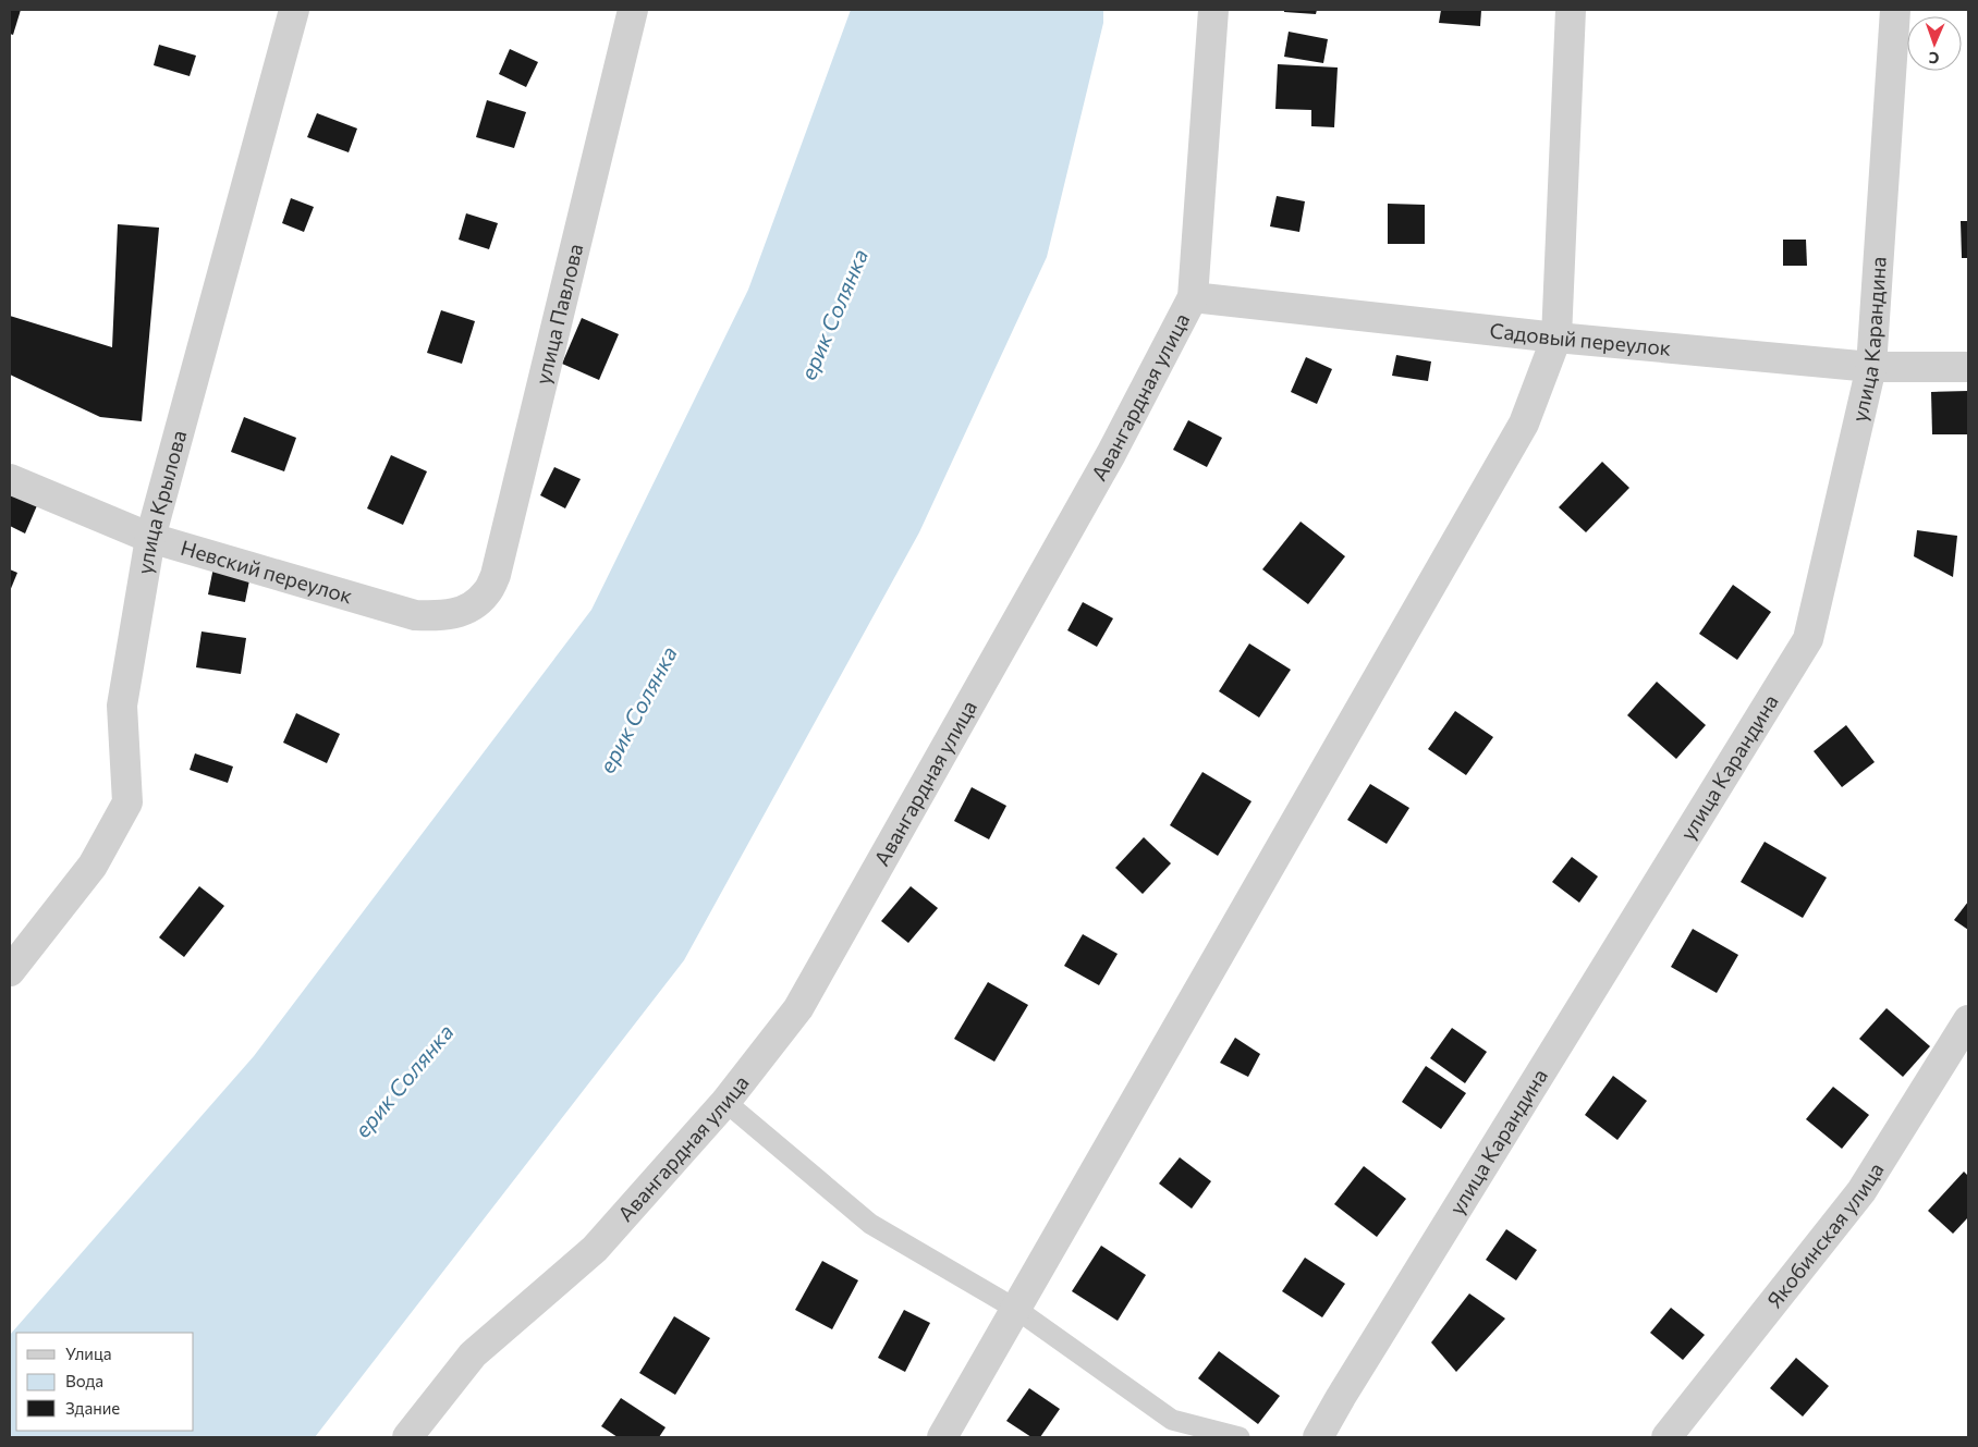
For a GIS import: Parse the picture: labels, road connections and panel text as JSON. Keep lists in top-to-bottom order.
{
  "streets": {
    "street": [
      "улица Павлова",
      "улица Карандина",
      "Садовый переулок",
      "Авангардная улица",
      "улица Крылова",
      "Невский переулок",
      "Якобинская улица"
    ]
  },
  "crossings": [
    ["улица Павлова", "Невский переулок"],
    ["улица Карандина", "Садовый переулок"],
    ["Садовый переулок", "Авангардная улица"],
    ["улица Крылова", "Невский переулок"]
  ],
  "water": ["ерик Солянка"],
  "legend": ["Улица", "Вода", "Здание"],
  "north": "bottom"
}
